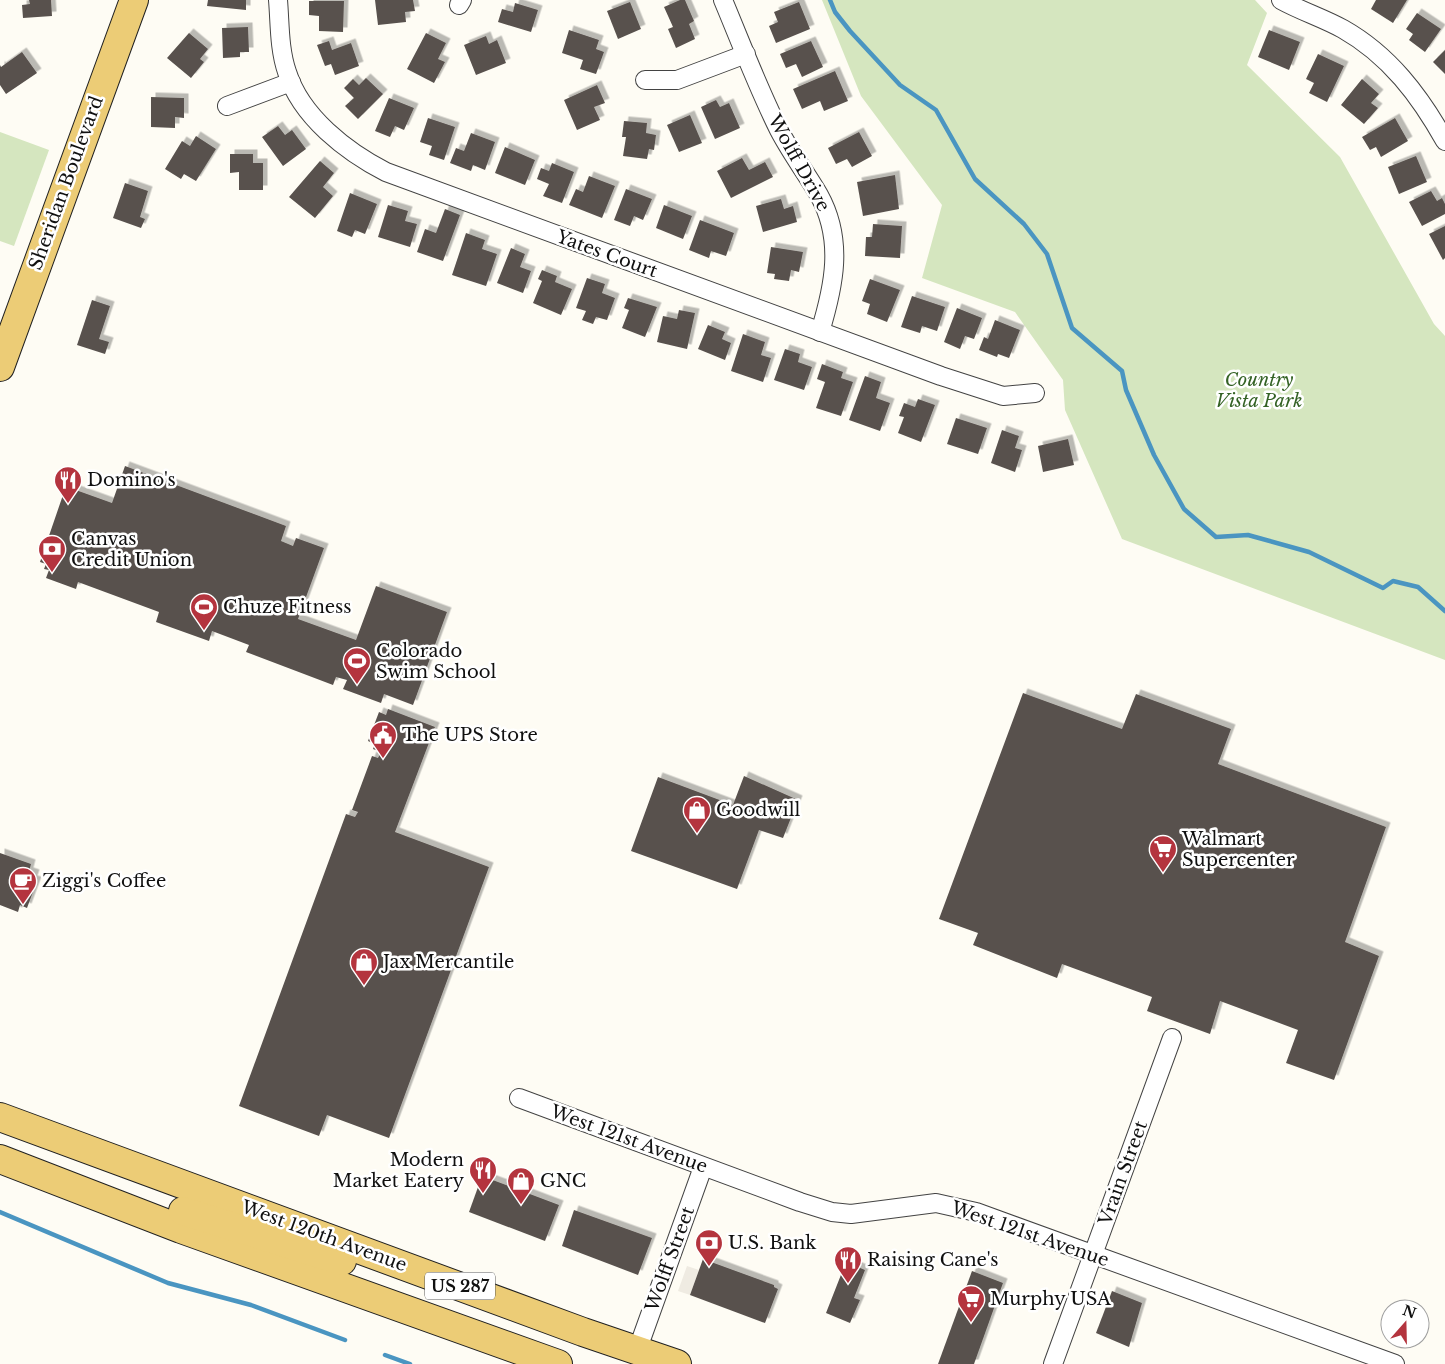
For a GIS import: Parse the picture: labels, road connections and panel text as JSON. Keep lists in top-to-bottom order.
{
  "streets": {
    "main road": ["Sheridan Boulevard", "West 120th Avenue", "US 287"],
    "street": [
      "Wolff Drive",
      "Yates Court",
      "West 121st Avenue",
      "Vrain Street",
      "Wolff Street"
    ]
  },
  "crossings": [
    ["Wolff Drive", "Yates Court"],
    ["West 121st Avenue", "Vrain Street"],
    ["West 121st Avenue", "Wolff Street"],
    ["West 120th Avenue", "Wolff Street"]
  ],
  "parks": ["Country Vista Park"],
  "places": {
    "restaurant": ["Domino's", "Modern Market Eatery", "Raising Cane's"],
    "bank": ["Canvas Credit Union", "U.S. Bank"],
    "sports": ["Chuze Fitness", "Colorado Swim School"],
    "public building": ["The UPS Store"],
    "shop": ["Goodwill", "Jax Mercantile", "GNC"],
    "supermarket": ["Walmart Supercenter", "Murphy USA"],
    "cafe": ["Ziggi's Coffee"]
  },
  "north": "top"
}
